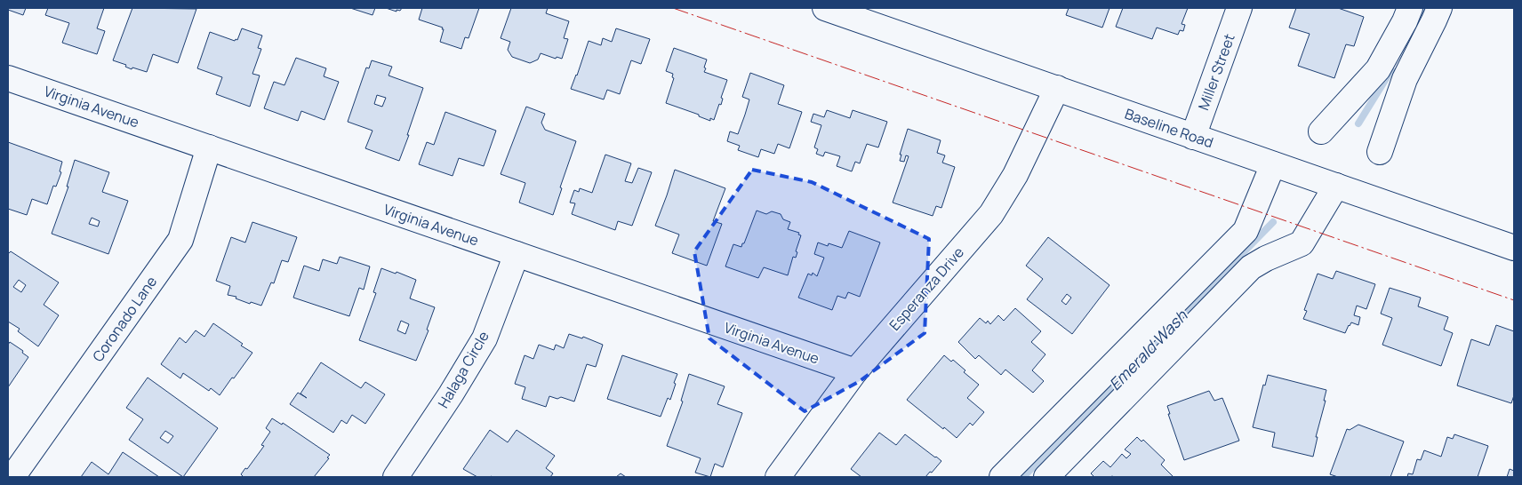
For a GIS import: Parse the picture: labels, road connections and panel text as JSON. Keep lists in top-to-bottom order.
{
  "streets": {
    "street": [
      "Miller Street",
      "Virginia Avenue",
      "Baseline Road",
      "Esperanza Drive",
      "Coronado Lane",
      "Halaga Circle"
    ]
  },
  "crossings": [
    ["Miller Street", "Baseline Road"],
    ["Virginia Avenue", "Esperanza Drive"],
    ["Virginia Avenue", "Coronado Lane"],
    ["Virginia Avenue", "Halaga Circle"],
    ["Baseline Road", "Esperanza Drive"]
  ],
  "water": ["Emerald Wash"]
}
